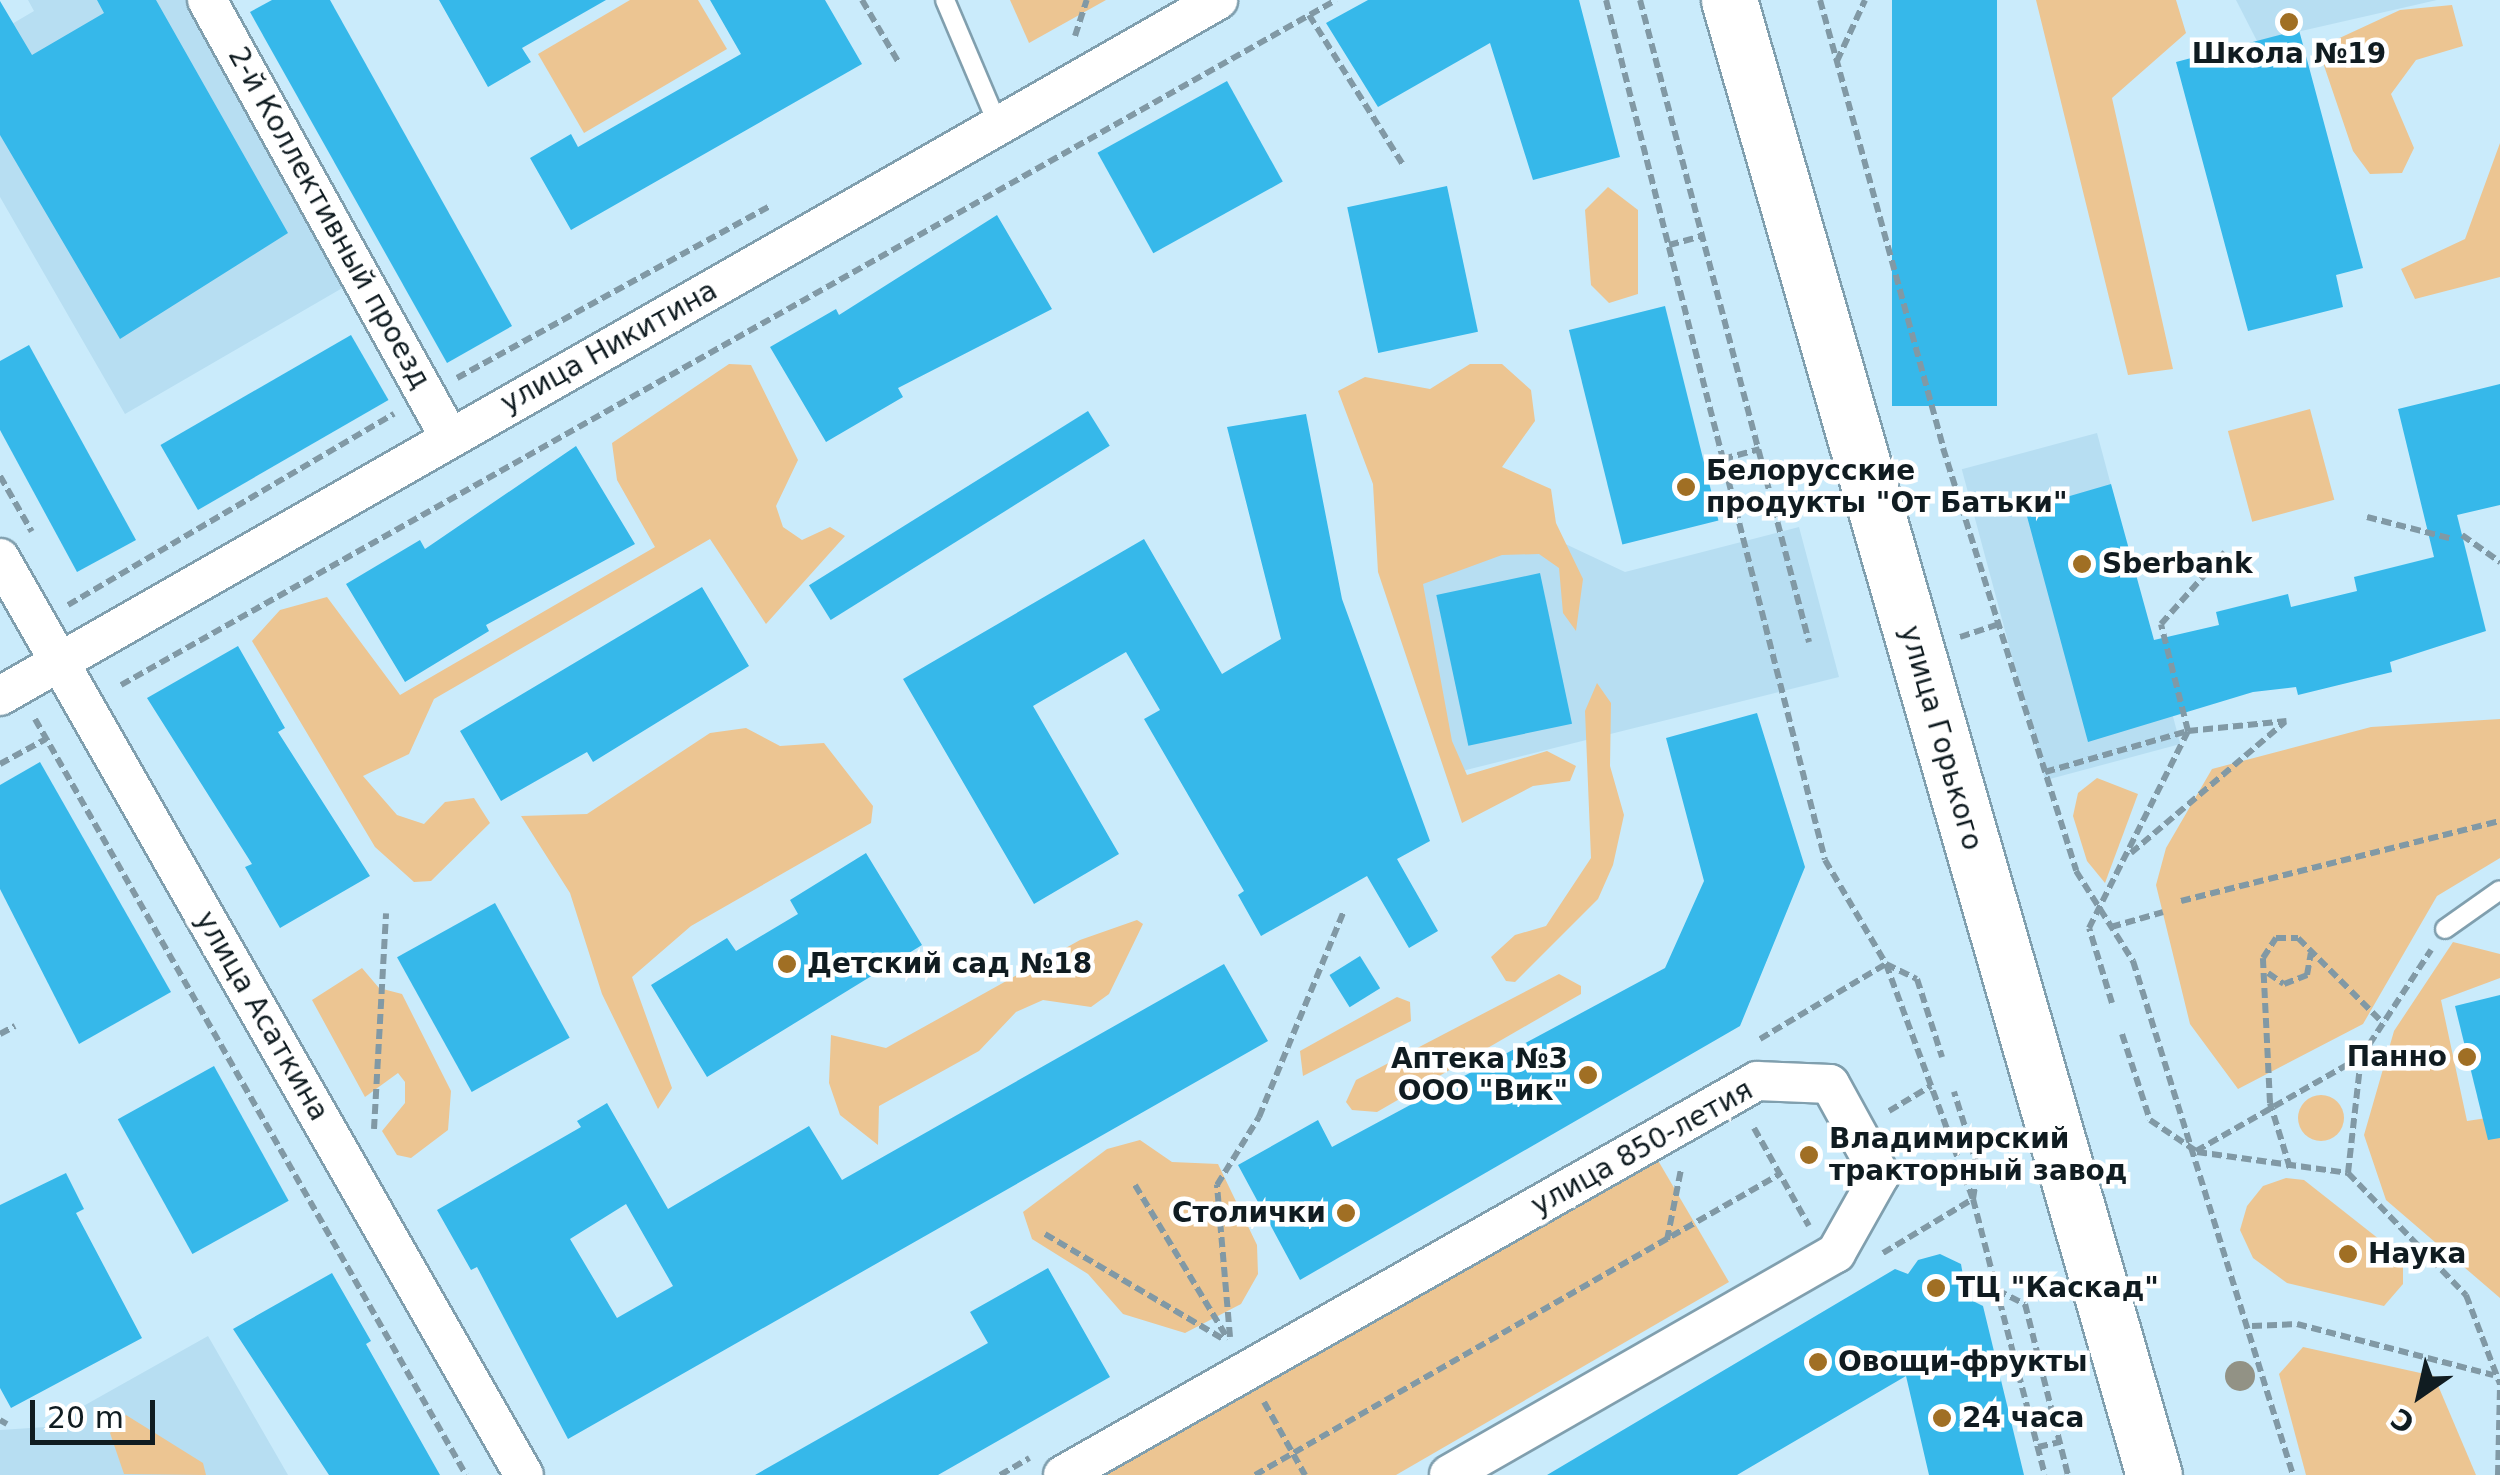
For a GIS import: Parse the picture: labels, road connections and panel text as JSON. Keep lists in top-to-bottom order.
{
  "streets": {
    "main road": ["улица Горького"],
    "street": [
      "2-й Коллективный проезд",
      "улица Никитина",
      "улица Асаткина",
      "улица 850-летия"
    ]
  },
  "crossings": [
    ["2-й Коллективный проезд", "улица Никитина"],
    ["улица Никитина", "улица Асаткина"]
  ],
  "places": [
    "Школа №19",
    "Белорусские продукты \"От Батьки\"",
    "Sberbank",
    "Детский сад №18",
    "Панно",
    "Аптека №3 ООО \"Вик\"",
    "Владимирский тракторный завод",
    "Столички",
    "Наука",
    "ТЦ \"Каскад\"",
    "Овощи-фрукты",
    "24 часа"
  ],
  "scale_bar": "20 m",
  "north": "bottom left"
}
